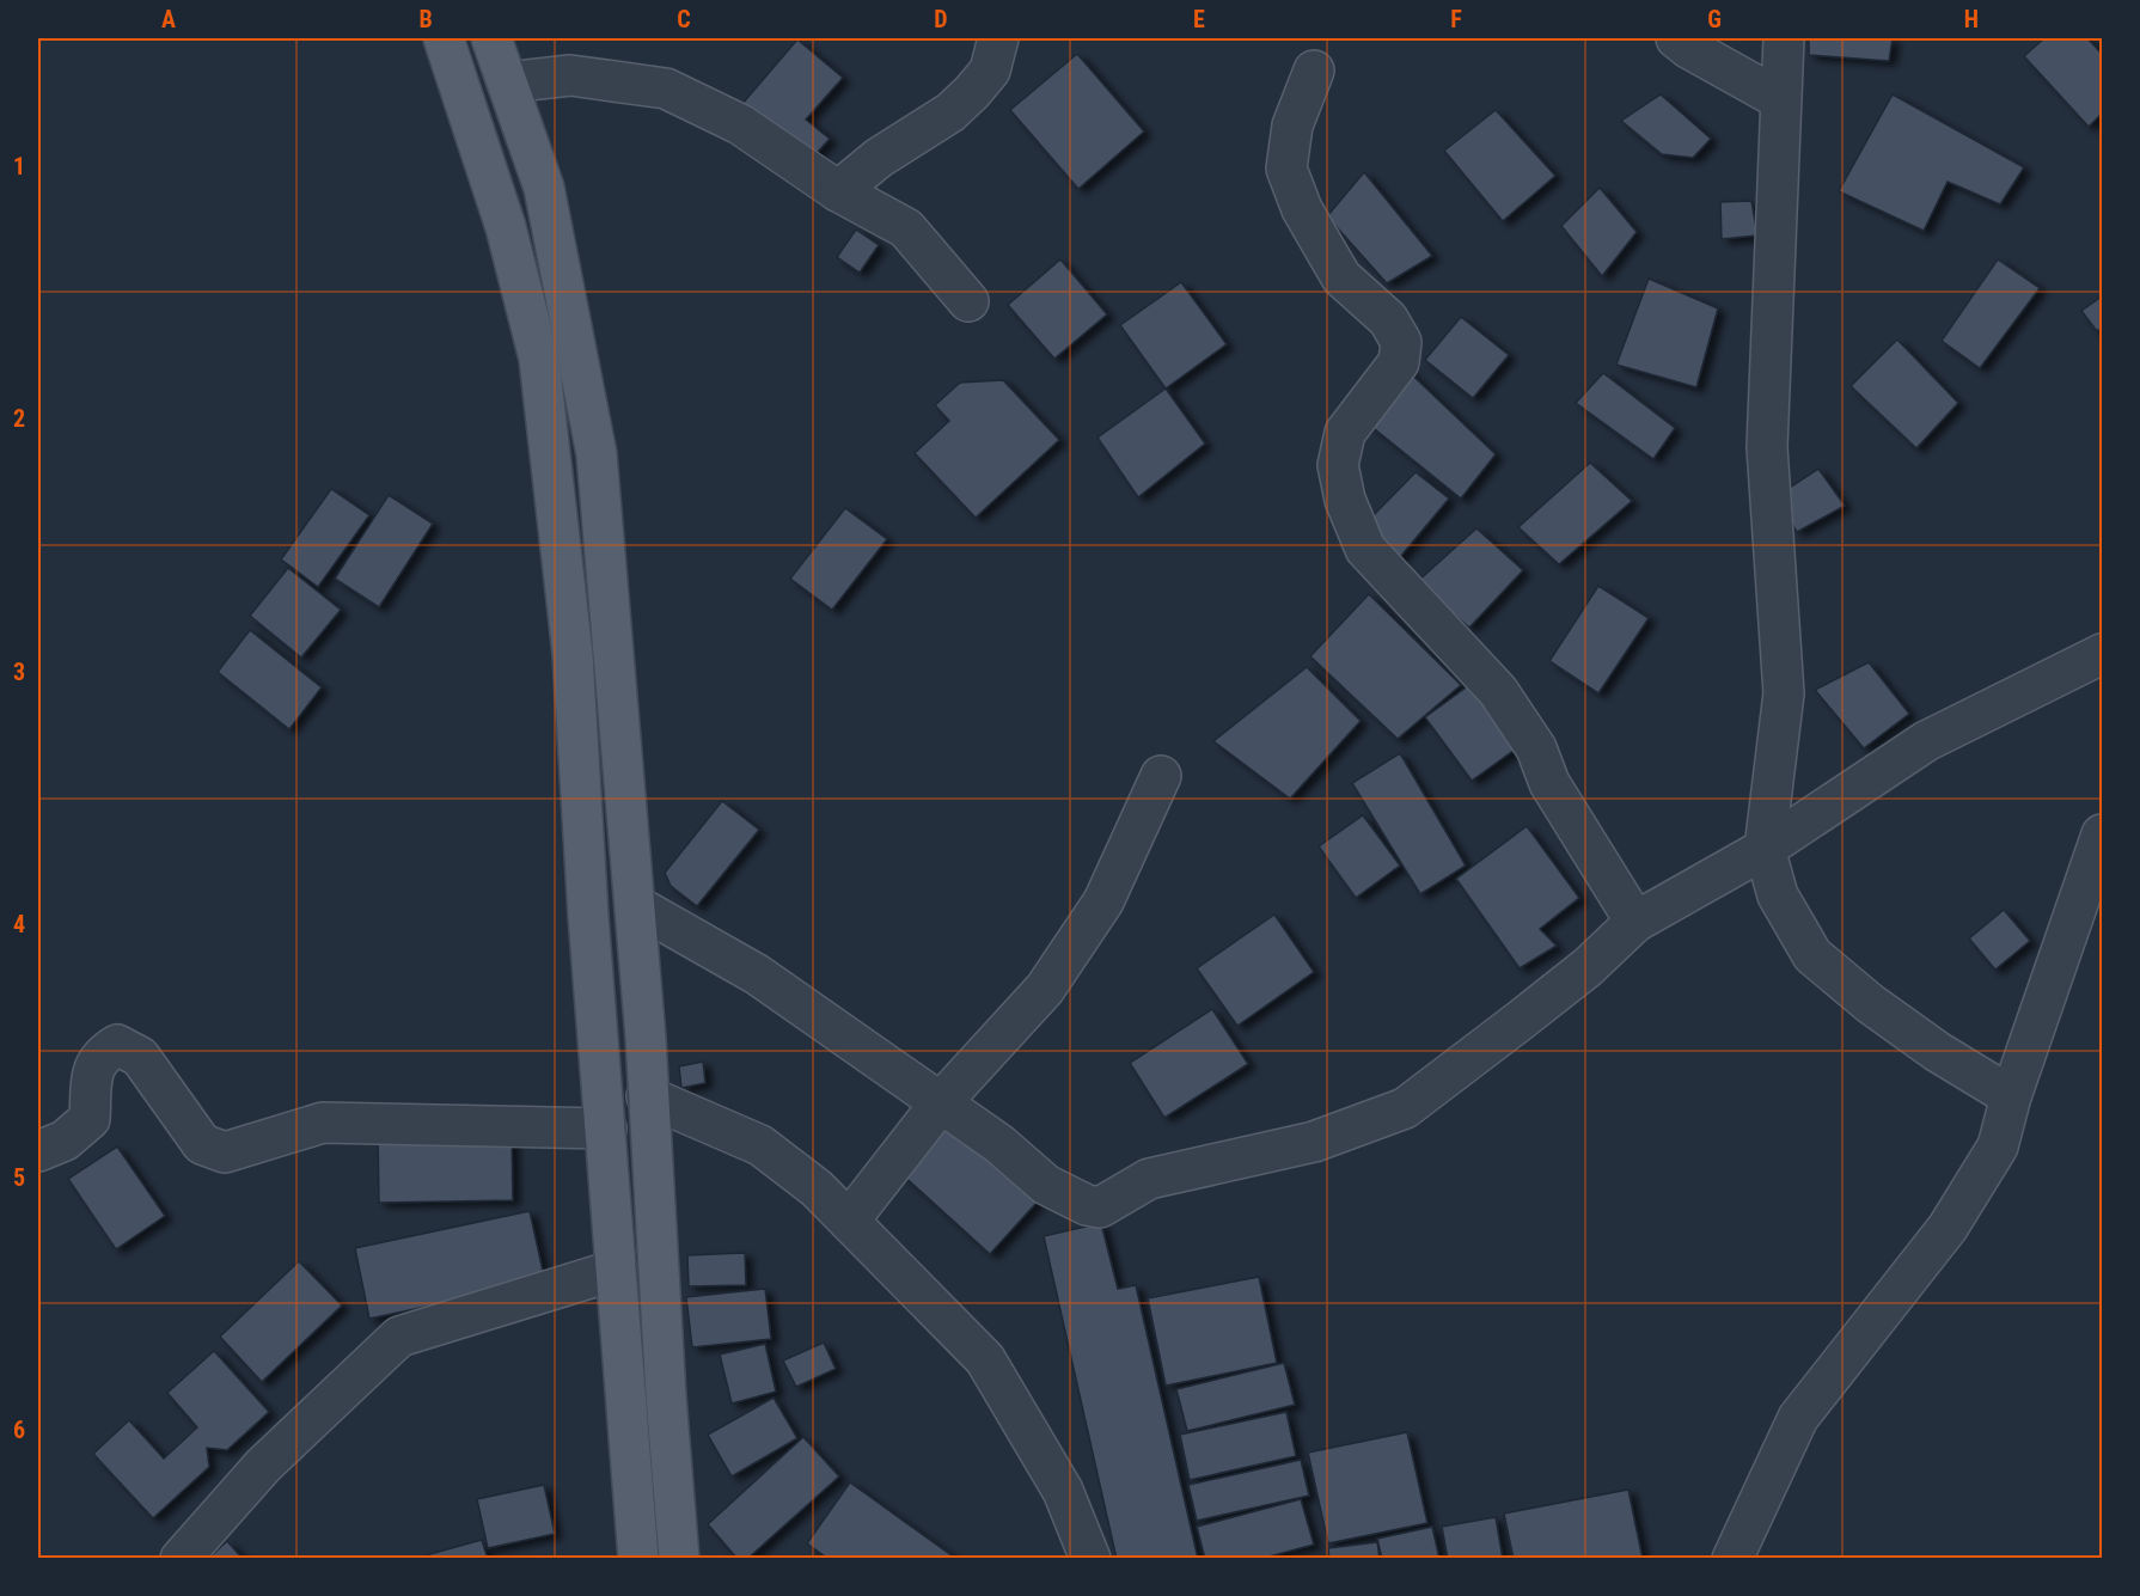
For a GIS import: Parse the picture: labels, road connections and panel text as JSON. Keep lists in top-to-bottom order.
{
  "grid": {
    "columns": [
      "A",
      "B",
      "C",
      "D",
      "E",
      "F",
      "G",
      "H"
    ],
    "rows": [
      "1",
      "2",
      "3",
      "4",
      "5",
      "6"
    ]
  }
}
